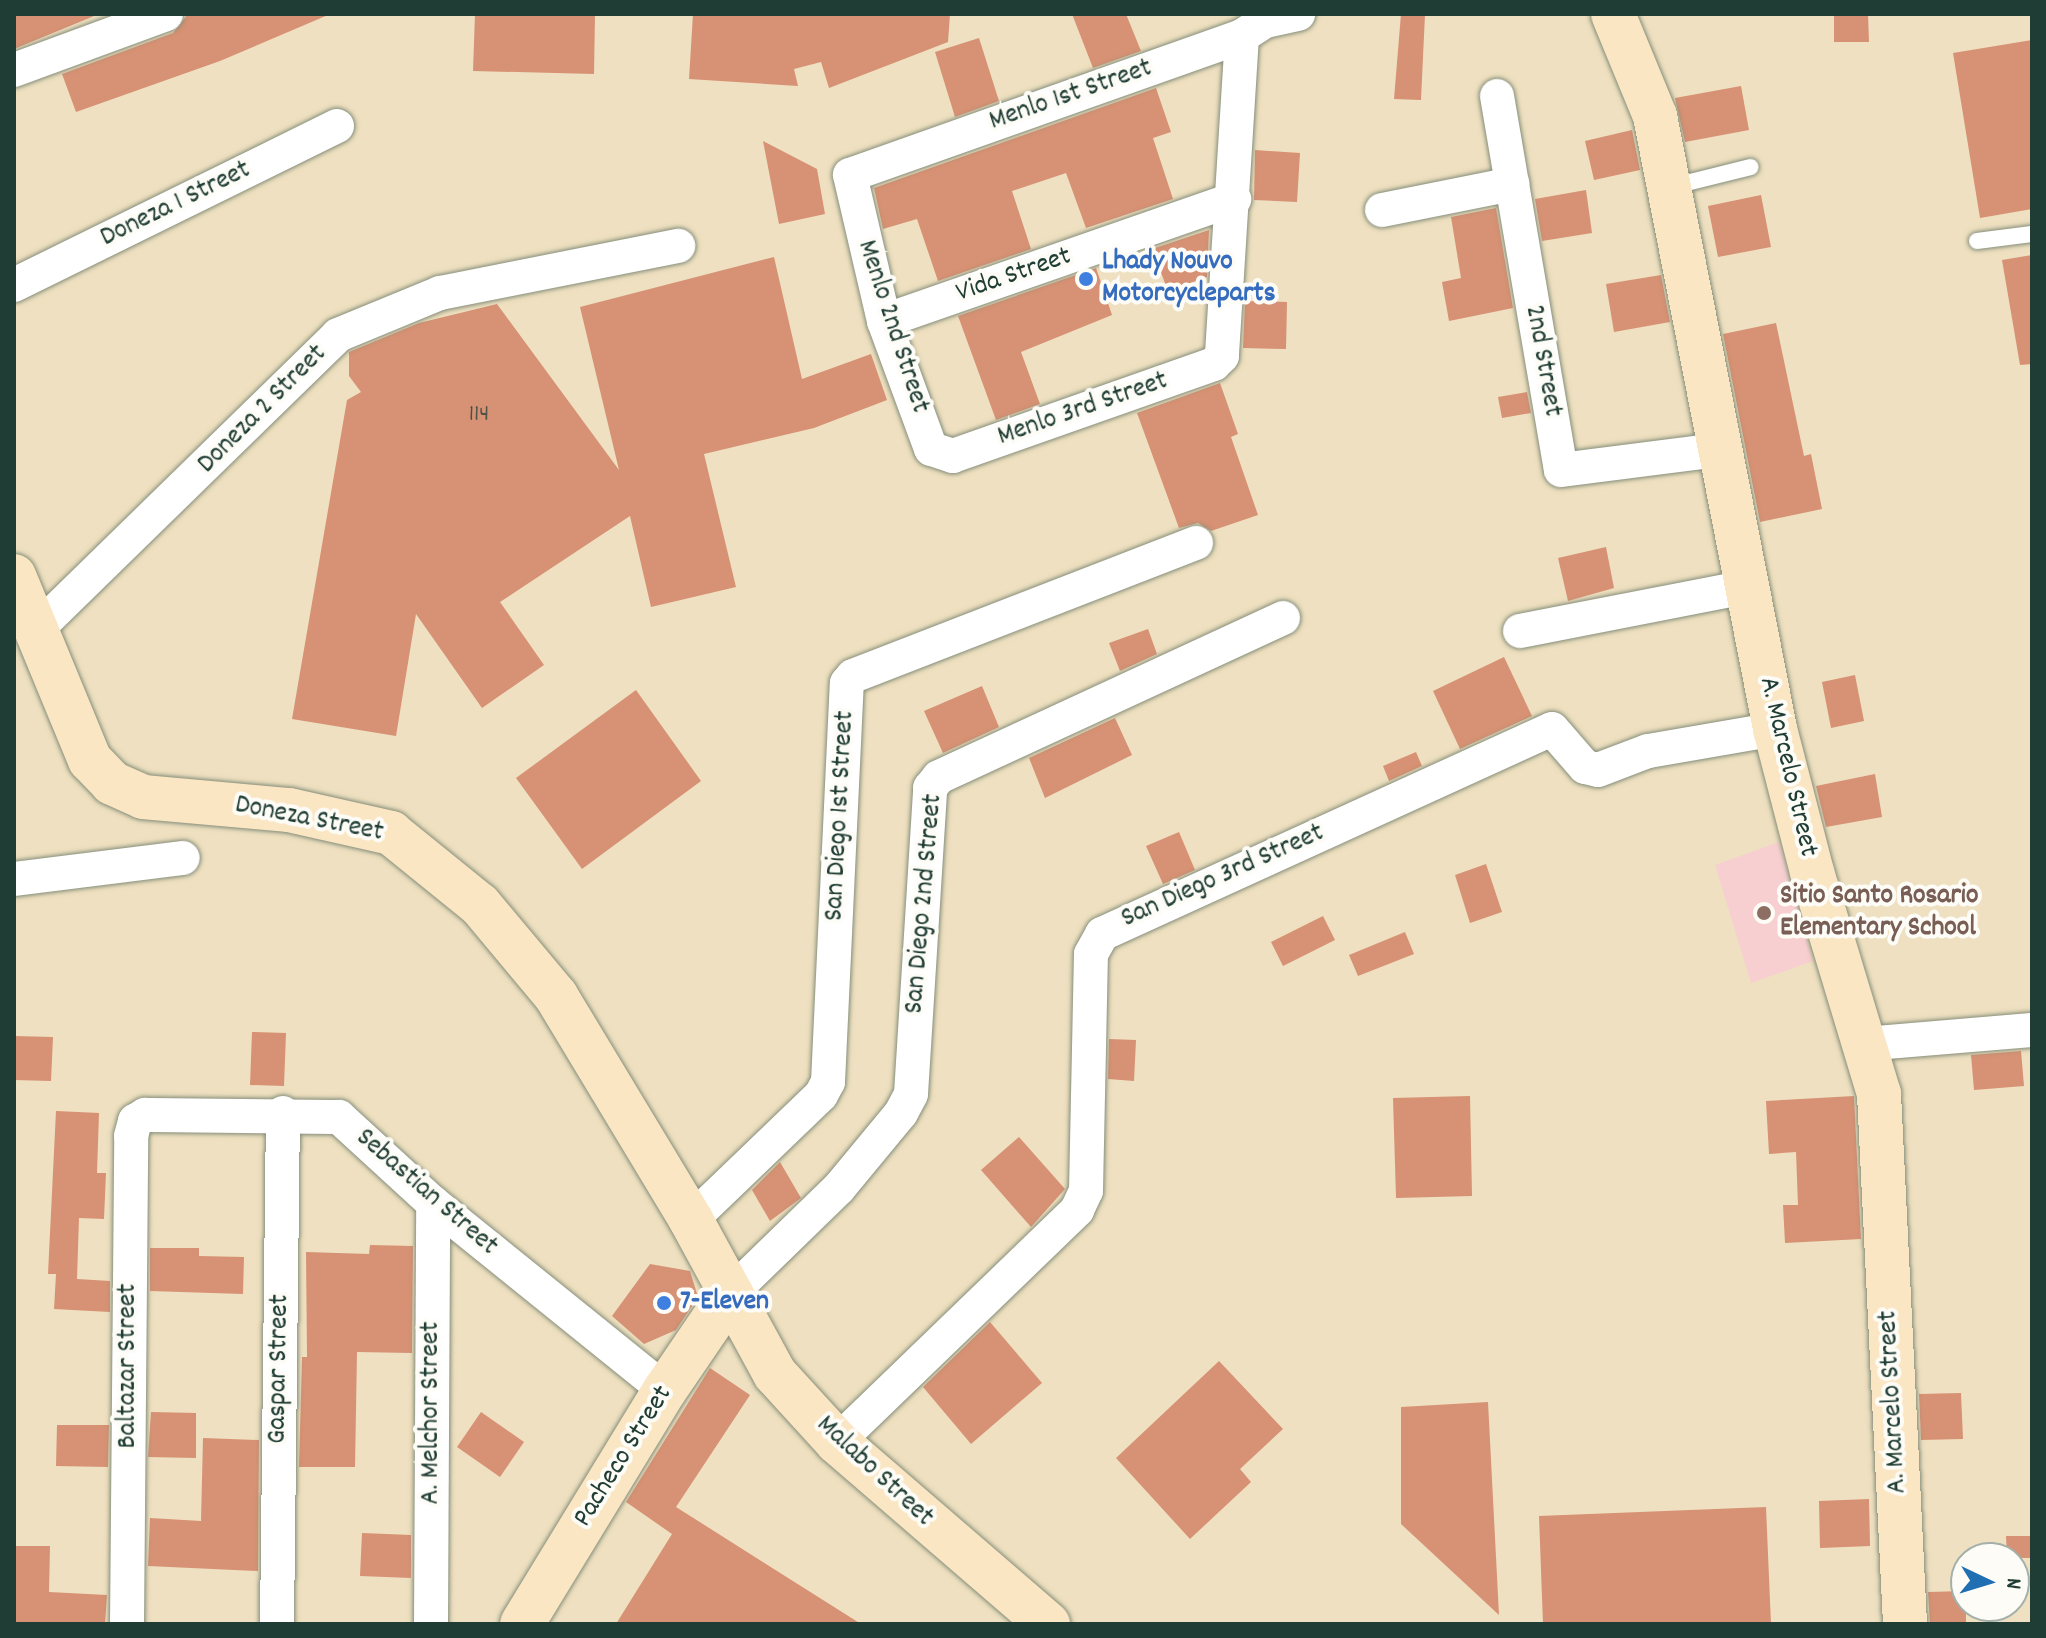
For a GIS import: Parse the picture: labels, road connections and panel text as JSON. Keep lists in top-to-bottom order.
{
  "streets": {
    "street": [
      "Menlo 1st Street",
      "Doneza 1 Street",
      "Vida Street",
      "Menlo 2nd Street",
      "2nd Street",
      "Doneza 2 Street",
      "Menlo 3rd Street",
      "A. Marcelo Street",
      "San Diego 1st Street",
      "Doneza Street",
      "San Diego 3rd Street",
      "San Diego 2nd Street",
      "Sebastian Street",
      "Baltazar Street",
      "Gaspar Street",
      "A. Melchor Street",
      "Pacheco Street",
      "Malabo Street"
    ]
  },
  "crossings": [
    ["Menlo 1st Street", "Menlo 2nd Street"],
    ["Vida Street", "Menlo 2nd Street"],
    ["Vida Street", "Menlo 3rd Street"],
    ["Menlo 2nd Street", "Menlo 3rd Street"],
    ["2nd Street", "A. Marcelo Street"],
    ["Doneza 2 Street", "Doneza Street"],
    ["A. Marcelo Street", "San Diego 3rd Street"],
    ["San Diego 1st Street", "Doneza Street"],
    ["Doneza Street", "San Diego 2nd Street"],
    ["Doneza Street", "Pacheco Street"],
    ["Doneza Street", "Malabo Street"],
    ["San Diego 3rd Street", "Malabo Street"],
    ["San Diego 2nd Street", "Pacheco Street"],
    ["San Diego 2nd Street", "Malabo Street"],
    ["Sebastian Street", "Baltazar Street"],
    ["Sebastian Street", "Gaspar Street"],
    ["Sebastian Street", "A. Melchor Street"],
    ["Sebastian Street", "Pacheco Street"],
    ["Pacheco Street", "Malabo Street"]
  ],
  "places": ["Lhady Nouvo Motorcycleparts", "Sitio Santo Rosario Elementary School", "7-Eleven"],
  "house_numbers": ["114"],
  "north": "right"
}
